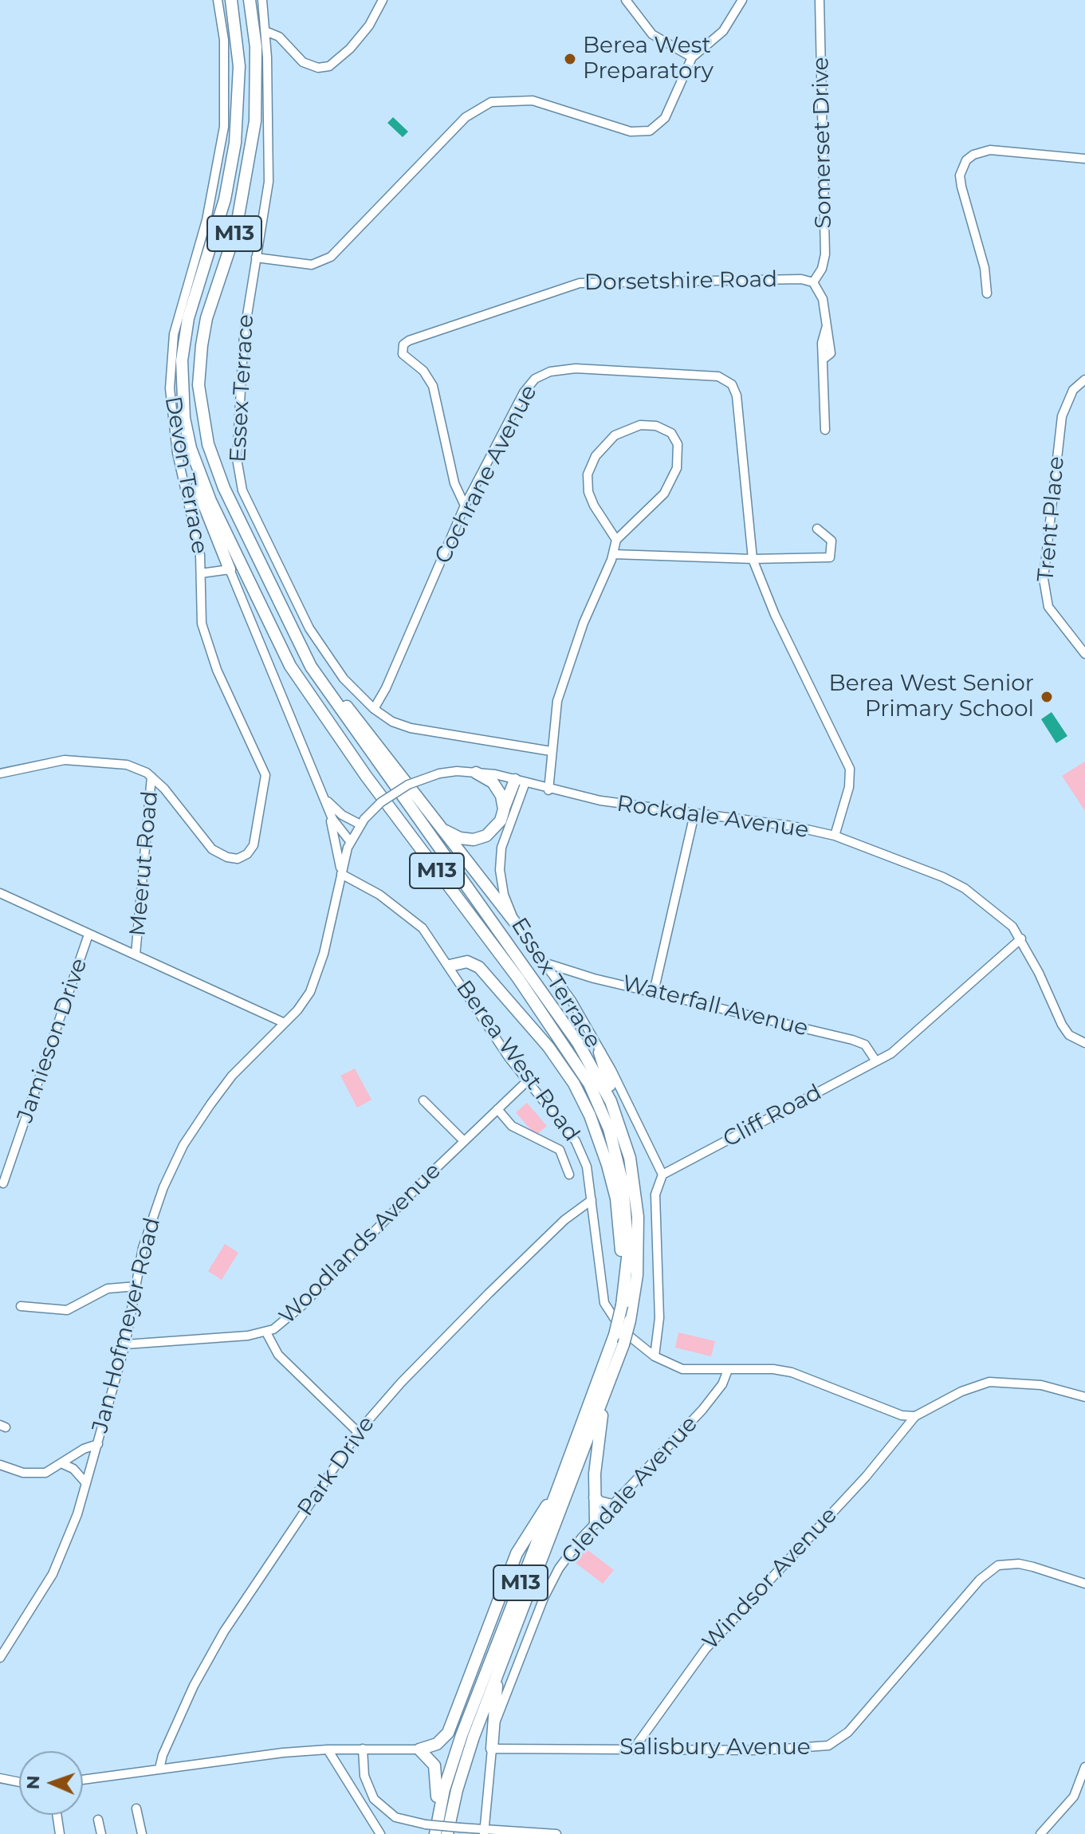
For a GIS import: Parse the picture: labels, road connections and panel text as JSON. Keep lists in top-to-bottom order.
{
  "streets": {
    "highway": ["M13"],
    "street": [
      "Somerset Drive",
      "Dorsetshire Road",
      "Essex Terrace",
      "Cochrane Avenue",
      "Devon Terrace",
      "Trent Place",
      "Rockdale Avenue",
      "Meerut Road",
      "Waterfall Avenue",
      "Jamieson Drive",
      "Berea West Road",
      "Cliff Road",
      "Woodlands Avenue",
      "Jan Hofmeyer Road",
      "Park Drive",
      "Glendale Avenue",
      "Windsor Avenue",
      "Salisbury Avenue"
    ]
  },
  "crossings": [
    ["Somerset Drive", "Dorsetshire Road"],
    ["Dorsetshire Road", "Cochrane Avenue"],
    ["Essex Terrace", "Cochrane Avenue"],
    ["Essex Terrace", "Rockdale Avenue"],
    ["Essex Terrace", "Waterfall Avenue"],
    ["Essex Terrace", "Cliff Road"],
    ["Devon Terrace", "Meerut Road"],
    ["Rockdale Avenue", "Berea West Road"],
    ["Rockdale Avenue", "Cliff Road"],
    ["Rockdale Avenue", "Jan Hofmeyer Road"],
    ["Waterfall Avenue", "Cliff Road"],
    ["Berea West Road", "Woodlands Avenue"],
    ["Berea West Road", "Jan Hofmeyer Road"],
    ["Berea West Road", "Park Drive"],
    ["Berea West Road", "Glendale Avenue"],
    ["Berea West Road", "Windsor Avenue"],
    ["Woodlands Avenue", "Jan Hofmeyer Road"],
    ["Windsor Avenue", "Salisbury Avenue"]
  ],
  "places": ["Berea West Preparatory", "Berea West Senior Primary School"],
  "north": "left"
}
